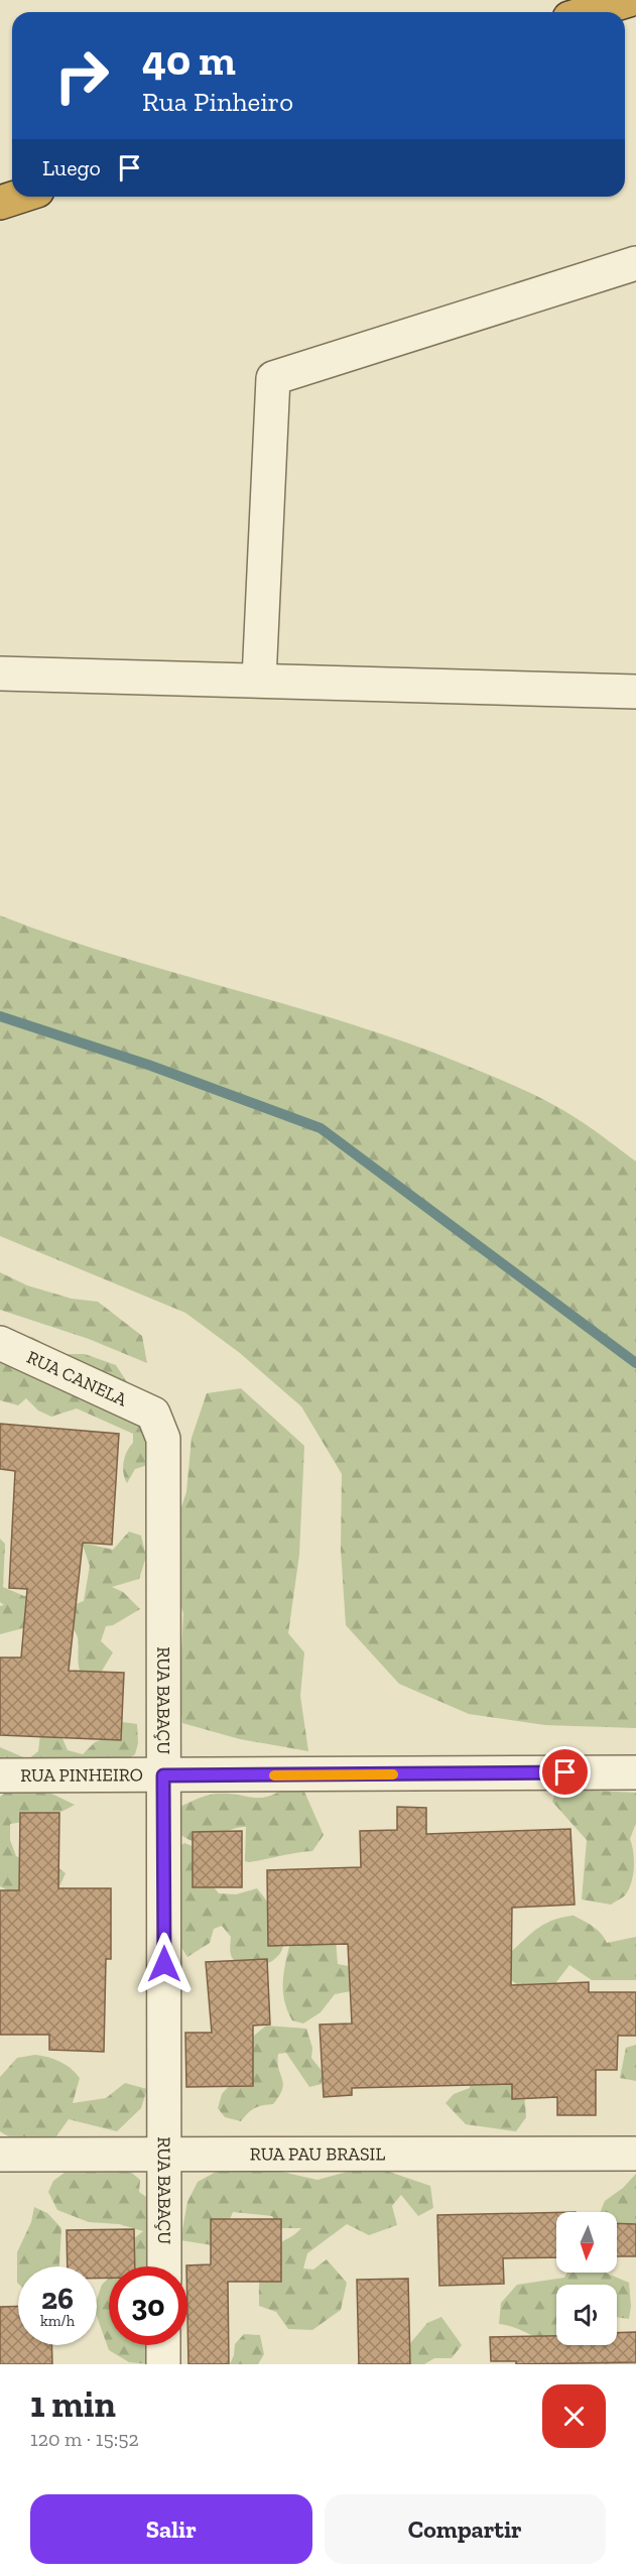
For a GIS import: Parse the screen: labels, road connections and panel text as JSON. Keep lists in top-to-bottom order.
{
  "streets": {
    "street": [
      "RUA CANELA",
      "RUA BABAÇU",
      "RUA PINHEIRO",
      "RUA PAU BRASIL"
    ]
  },
  "crossings": [
    ["RUA CANELA", "RUA BABAÇU"],
    ["RUA BABAÇU", "RUA PINHEIRO"],
    ["RUA BABAÇU", "RUA PAU BRASIL"]
  ],
  "north": "bottom",
  "page": {
    "turn": ["40 m", "Rua Pinheiro"],
    "then": "Luego",
    "speed": "26 km/h",
    "limit": "30",
    "heading": ["1 min", "120 m · 15:52"],
    "buttons": ["Salir", "Compartir"]
  }
}
